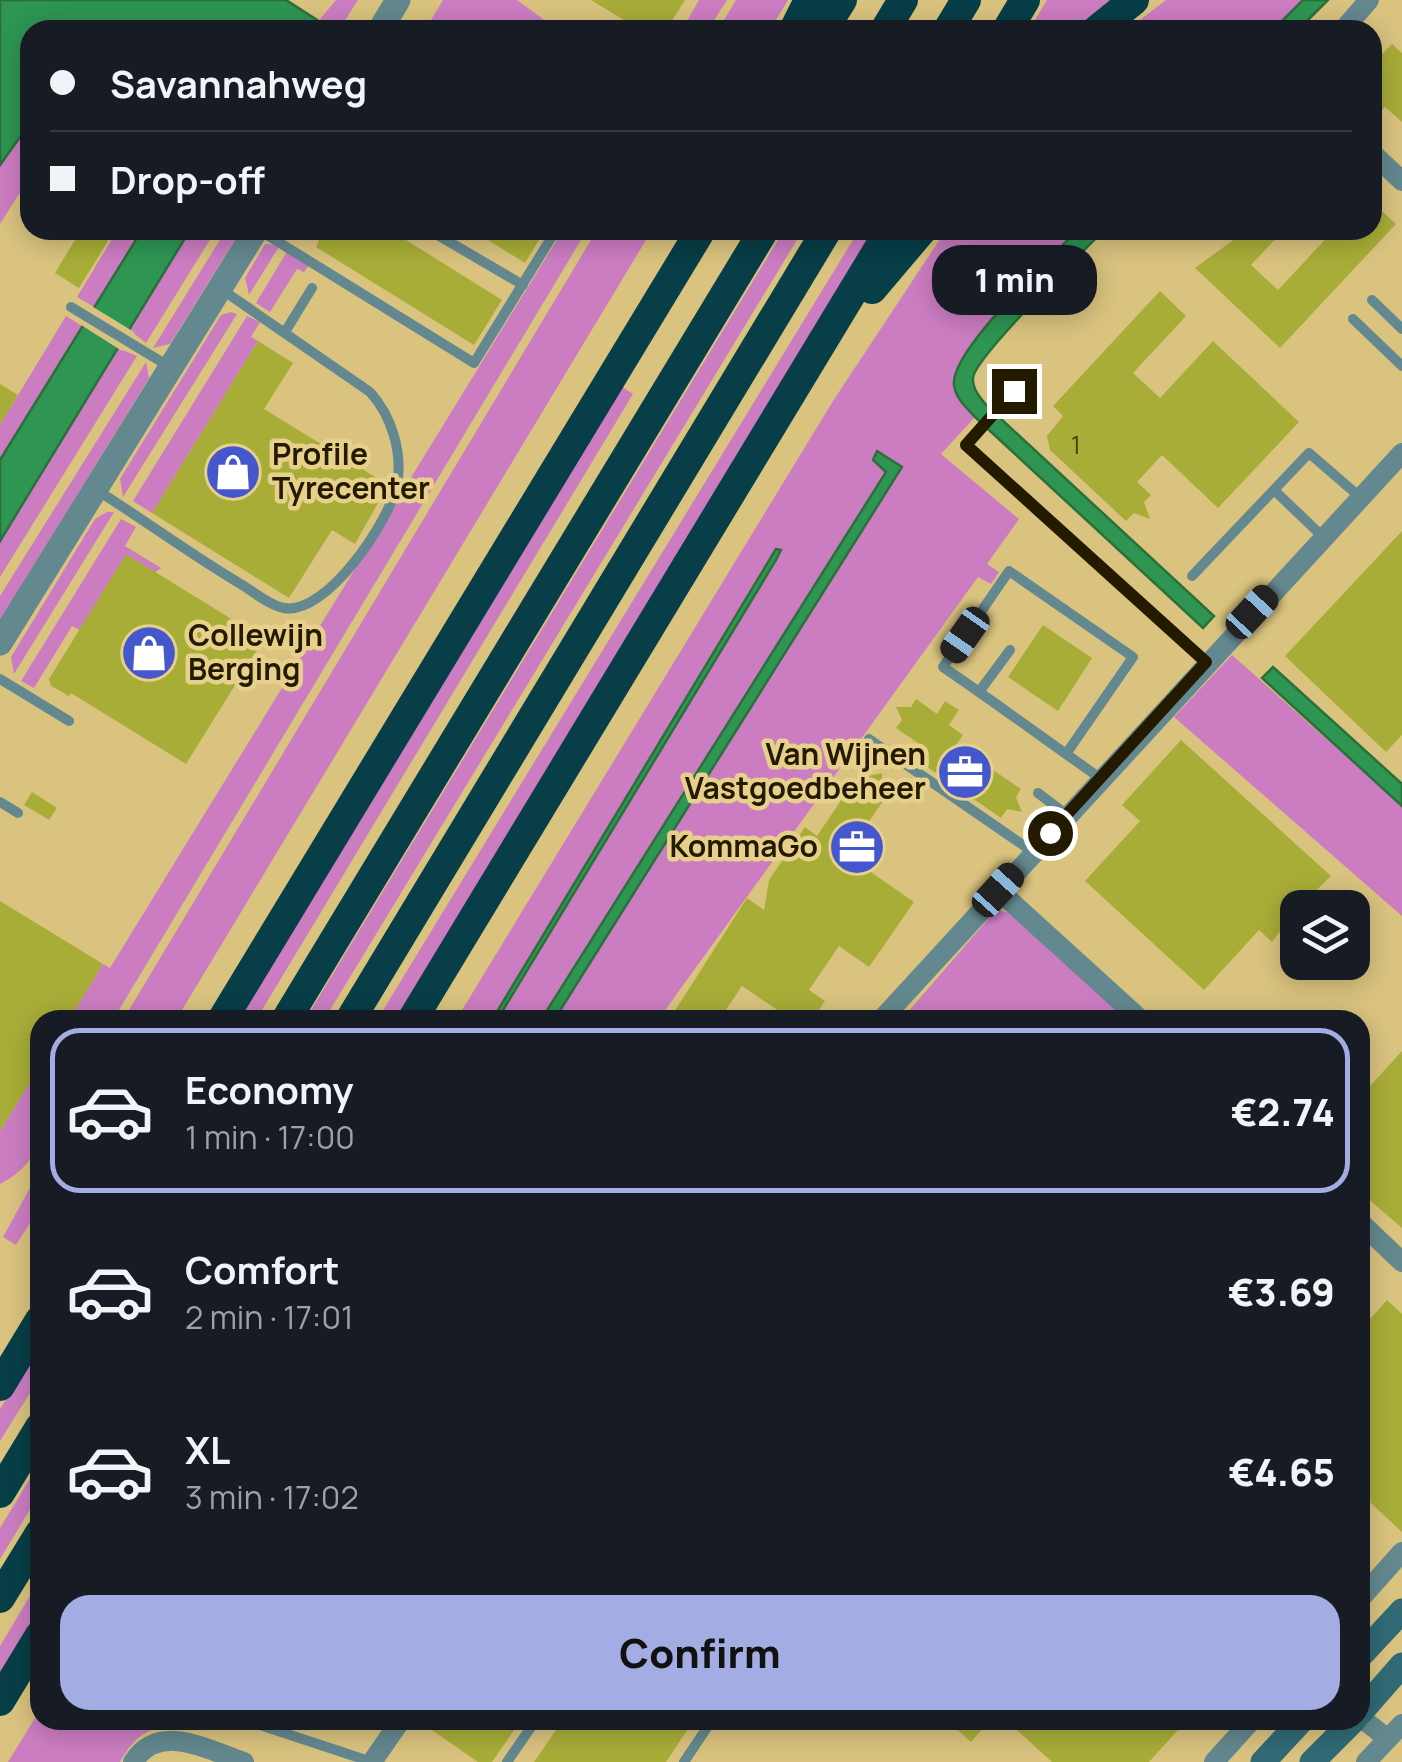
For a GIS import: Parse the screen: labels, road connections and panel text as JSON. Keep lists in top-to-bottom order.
{
  "places": {
    "shop": ["Profile Tyrecenter", "Collewijn Berging"],
    "office": ["Van Wijnen Vastgoedbeheer", "KommaGo"]
  },
  "house_numbers": ["1"],
  "page": {
    "banner": ["Savannahweg", "Drop-off"],
    "bubble": "1 min",
    "list": [
      {
        "name": "Economy",
        "note": "1 min · 17:00",
        "value": "€2.74"
      },
      {
        "name": "Comfort",
        "note": "2 min · 17:01",
        "value": "€3.69"
      },
      {
        "name": "XL",
        "note": "3 min · 17:02",
        "value": "€4.65"
      }
    ],
    "buttons": "Confirm"
  }
}
